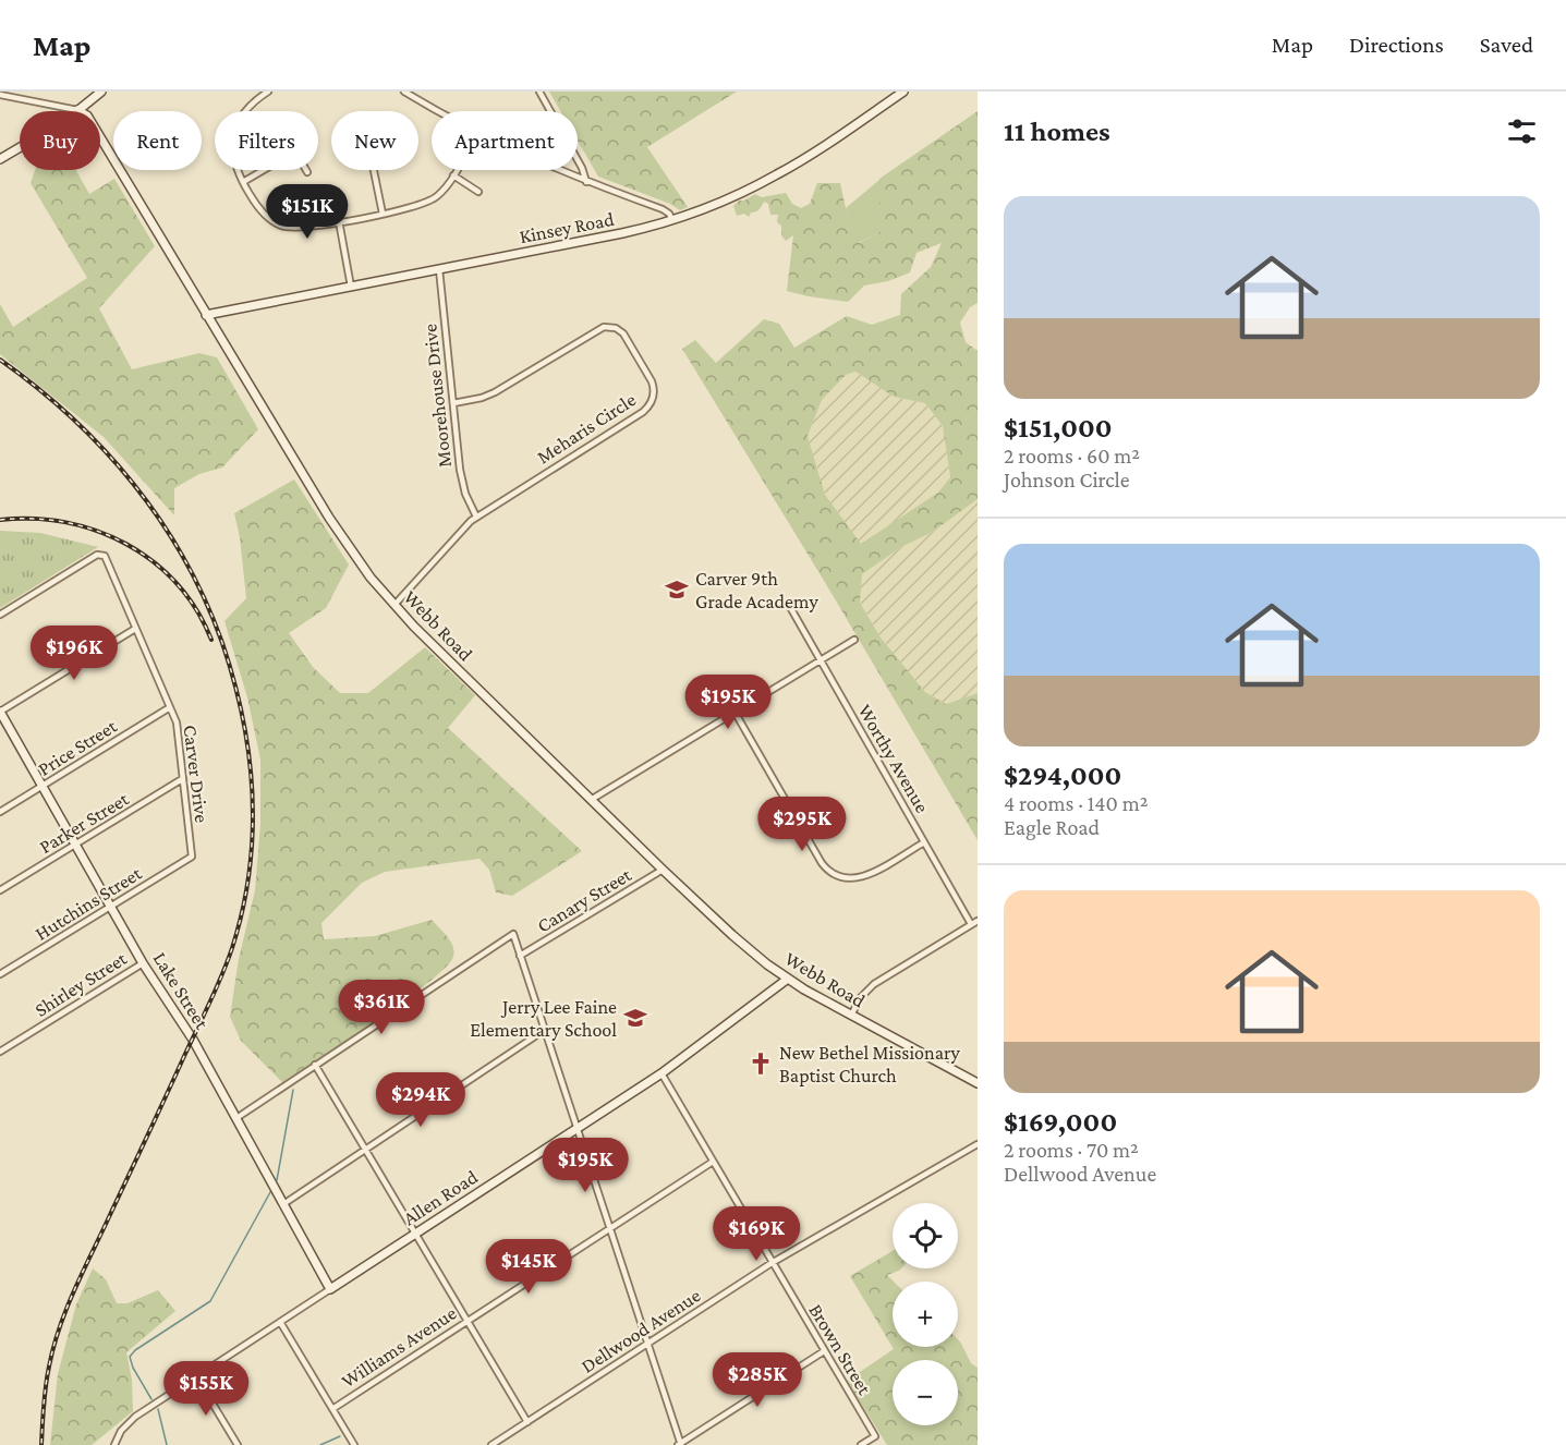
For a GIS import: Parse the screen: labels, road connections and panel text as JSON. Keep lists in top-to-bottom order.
{
  "streets": {
    "street": [
      "Kinsey Road",
      "Moorehouse Drive",
      "Meharis Circle",
      "Webb Road",
      "Price Street",
      "Worthy Avenue",
      "Carver Drive",
      "Parker Street",
      "Canary Street",
      "Hutchins Street",
      "Shirley Street",
      "Lake Street",
      "Allen Road",
      "Dellwood Avenue",
      "Williams Avenue",
      "Brown Street"
    ]
  },
  "crossings": [
    ["Kinsey Road", "Moorehouse Drive"],
    ["Kinsey Road", "Webb Road"],
    ["Moorehouse Drive", "Meharis Circle"],
    ["Meharis Circle", "Webb Road"],
    ["Webb Road", "Canary Street"],
    ["Webb Road", "Allen Road"],
    ["Price Street", "Carver Drive"],
    ["Price Street", "Lake Street"],
    ["Carver Drive", "Parker Street"],
    ["Carver Drive", "Hutchins Street"],
    ["Parker Street", "Lake Street"],
    ["Canary Street", "Lake Street"],
    ["Hutchins Street", "Lake Street"],
    ["Shirley Street", "Lake Street"],
    ["Lake Street", "Allen Road"],
    ["Allen Road", "Brown Street"],
    ["Dellwood Avenue", "Brown Street"],
    ["Williams Avenue", "Brown Street"]
  ],
  "places": {
    "school or university": ["Carver 9th Grade Academy", "Jerry Lee Faine Elementary School"],
    "church": ["New Bethel Missionary Baptist Church"]
  },
  "page": {
    "header": "Map",
    "nav": ["Map", "Directions", "Saved"],
    "heading": "11 homes",
    "chip": [
      "Buy",
      "Rent",
      "Filters",
      "New",
      "Apartment"
    ],
    "list": [
      {
        "name": "$151,000",
        "note": "2 rooms · 60 m² · Johnson Circle"
      },
      {
        "name": "$294,000",
        "note": "4 rooms · 140 m² · Eagle Road"
      },
      {
        "name": "$169,000",
        "note": "2 rooms · 70 m² · Dellwood Avenue"
      }
    ],
    "price": [
      "$151K",
      "$196K",
      "$195K",
      "$295K",
      "$361K",
      "$294K",
      "$195K",
      "$169K",
      "$145K",
      "$285K",
      "$155K"
    ],
    "map_buttons": ["+", "−"]
  }
}
